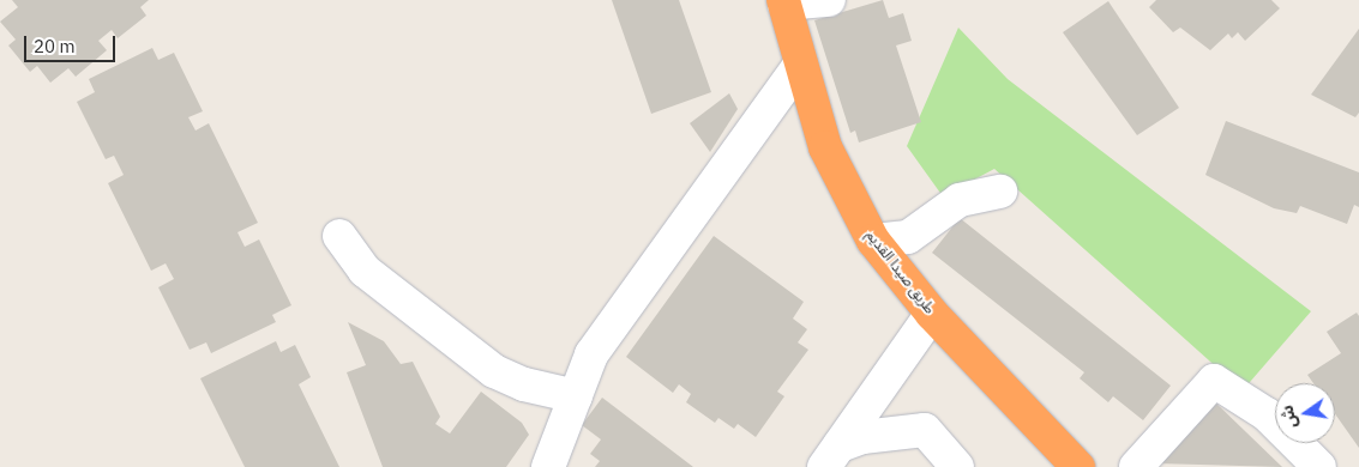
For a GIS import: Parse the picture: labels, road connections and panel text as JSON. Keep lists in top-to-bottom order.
{
  "streets": {
    "highway": ["طريق صيدا القديم"]
  },
  "scale_bar": "20 m",
  "north": "left"
}
